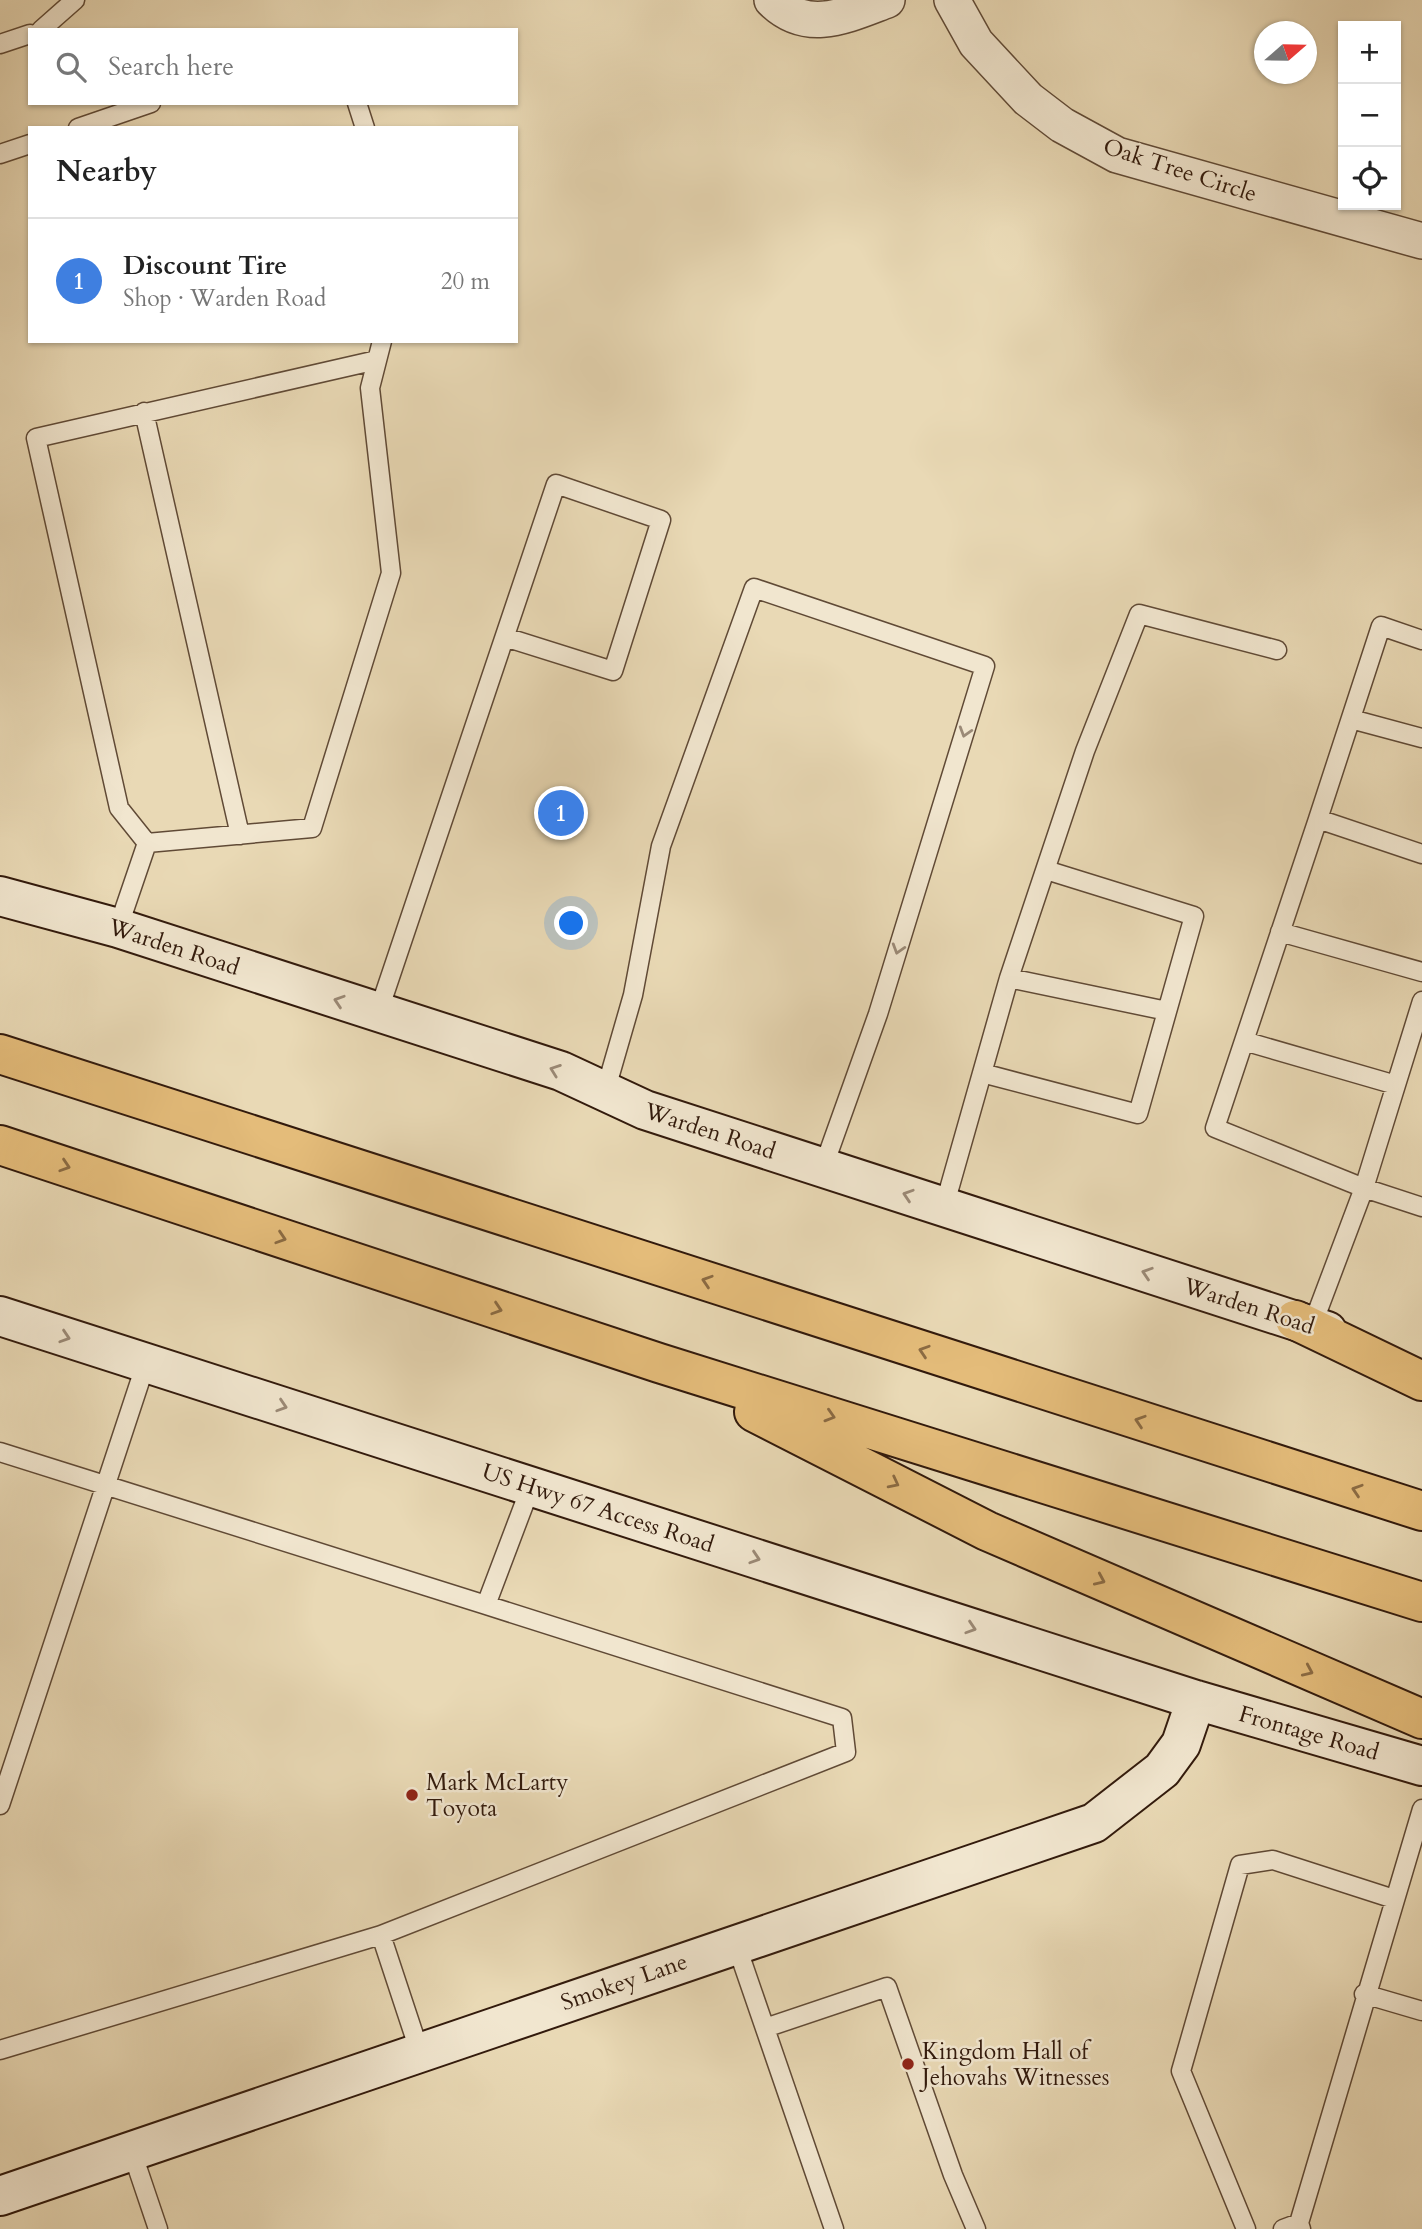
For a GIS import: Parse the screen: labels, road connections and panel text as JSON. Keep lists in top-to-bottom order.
{
  "streets": {
    "main road": [
      "Warden Road",
      "US Hwy 67 Access Road",
      "Frontage Road",
      "Smokey Lane"
    ],
    "street": ["Oak Tree Circle"]
  },
  "crossings": [
    ["US Hwy 67 Access Road", "Frontage Road"],
    ["US Hwy 67 Access Road", "Smokey Lane"],
    ["Frontage Road", "Smokey Lane"]
  ],
  "one_way": ["Warden Road", "US Hwy 67 Access Road"],
  "places": ["Mark McLarty Toyota", "Kingdom Hall of Jehovahs Witnesses"],
  "north": "right",
  "page": {
    "map_buttons": ["+", "−"],
    "search": "Search here",
    "heading": "Nearby",
    "list": [
      {
        "mark": "1",
        "name": "Discount Tire",
        "note": "Shop · Warden Road",
        "value": "20 m"
      }
    ],
    "pins": "1"
  }
}
